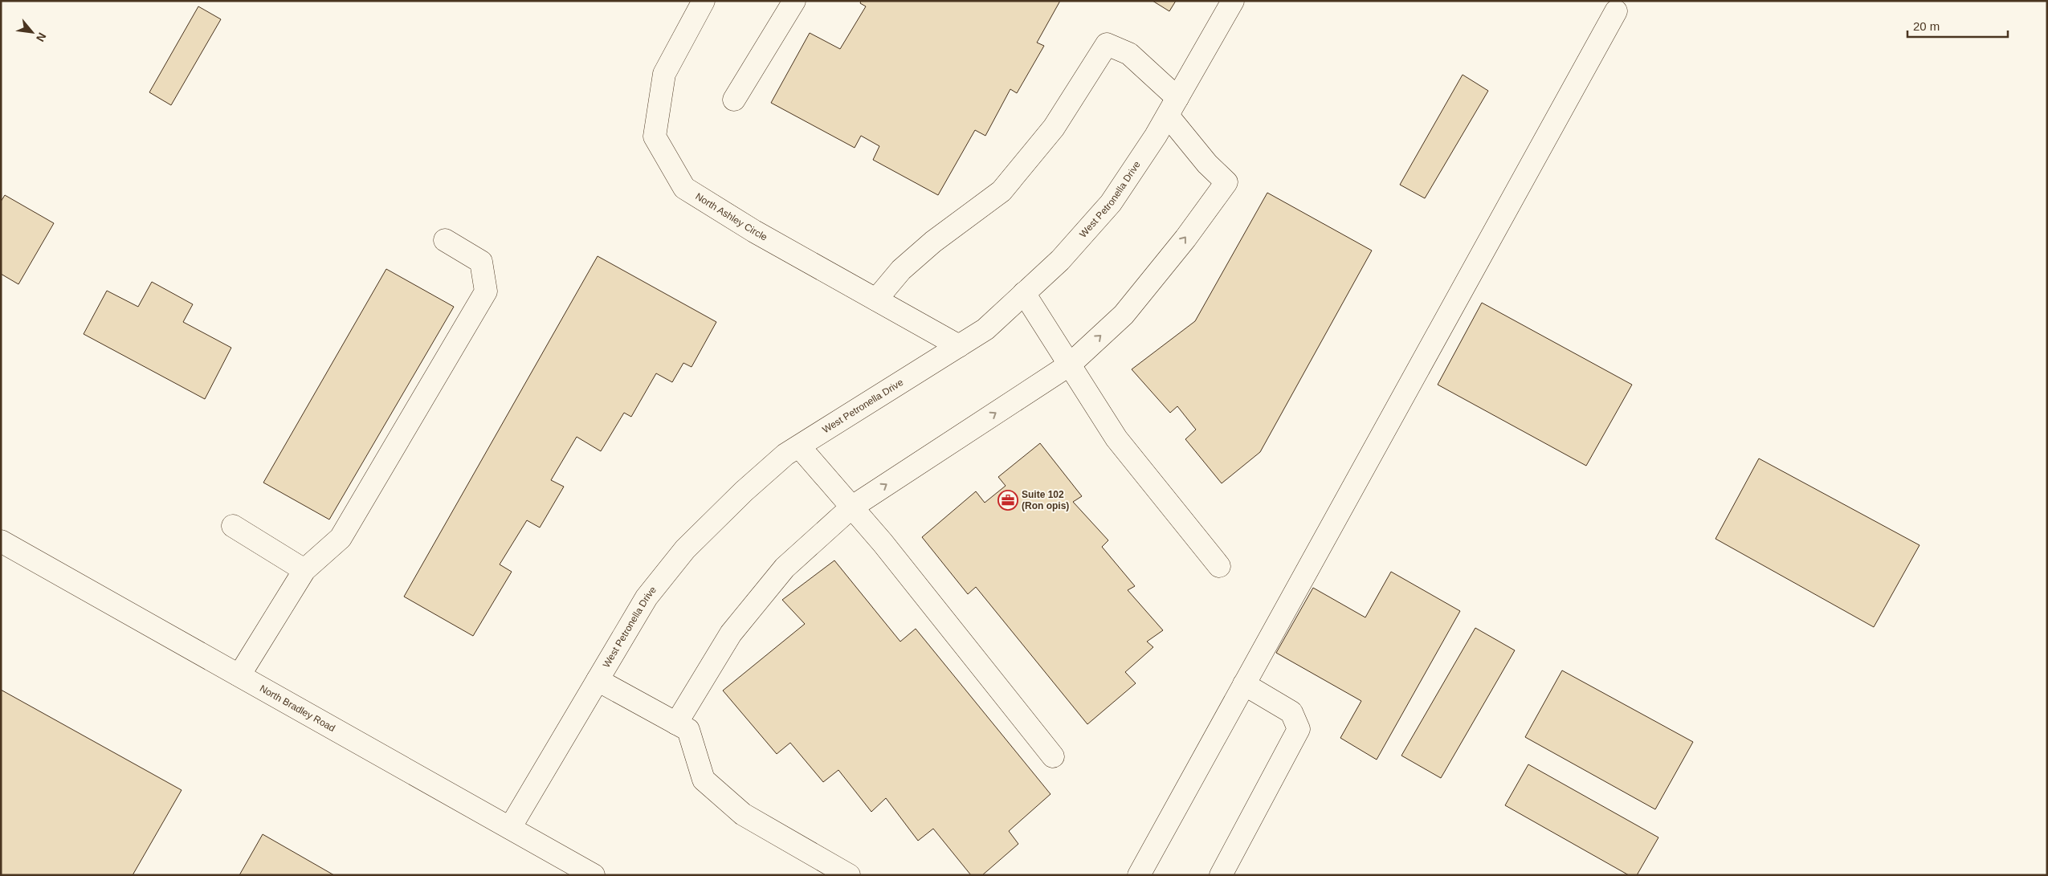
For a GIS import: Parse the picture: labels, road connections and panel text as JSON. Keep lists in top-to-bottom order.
{
  "streets": {
    "street": ["West Petronella Drive", "North Ashley Circle", "North Bradley Road"]
  },
  "crossings": [
    ["West Petronella Drive", "North Ashley Circle"],
    ["West Petronella Drive", "North Bradley Road"]
  ],
  "places": {
    "office": ["Suite 102 (Ron opis)"]
  },
  "scale_bar": "20 m",
  "north": "bottom right"
}
